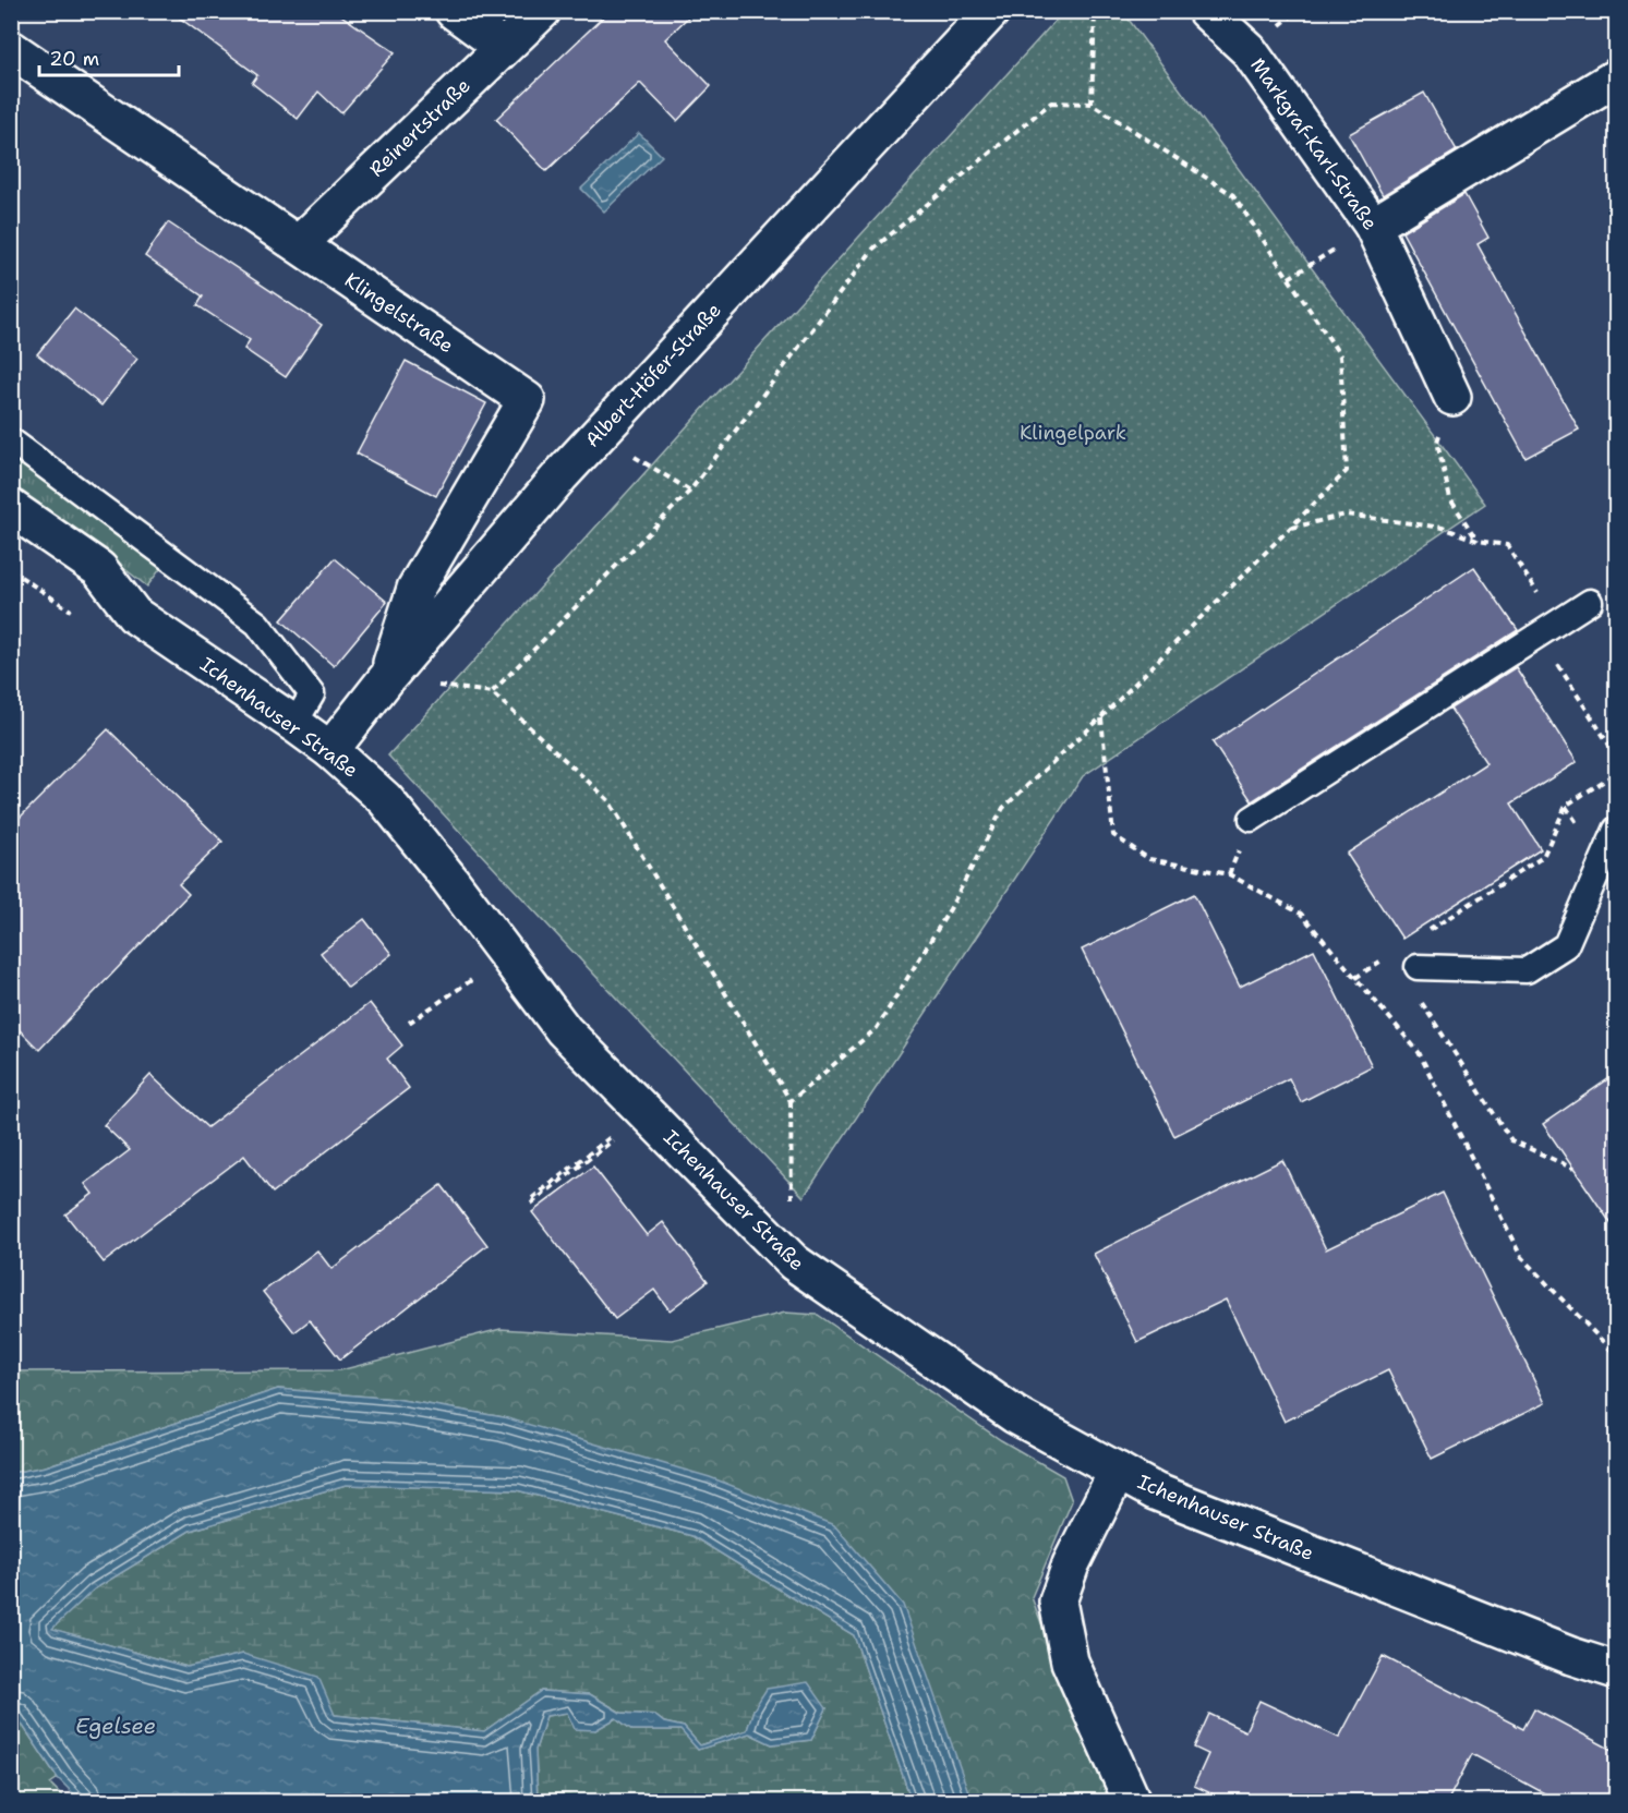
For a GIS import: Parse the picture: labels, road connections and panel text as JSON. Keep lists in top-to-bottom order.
{
  "streets": {
    "street": [
      "Reinertstraße",
      "Markgraf-Karl-Straße",
      "Klingelstraße",
      "Albert-Höfer-Straße",
      "Ichenhauser Straße"
    ]
  },
  "crossings": [
    ["Reinertstraße", "Klingelstraße"],
    ["Klingelstraße", "Albert-Höfer-Straße"],
    ["Albert-Höfer-Straße", "Ichenhauser Straße"]
  ],
  "water": ["Egelsee"],
  "parks": ["Klingelpark"],
  "scale_bar": "20 m"
}
